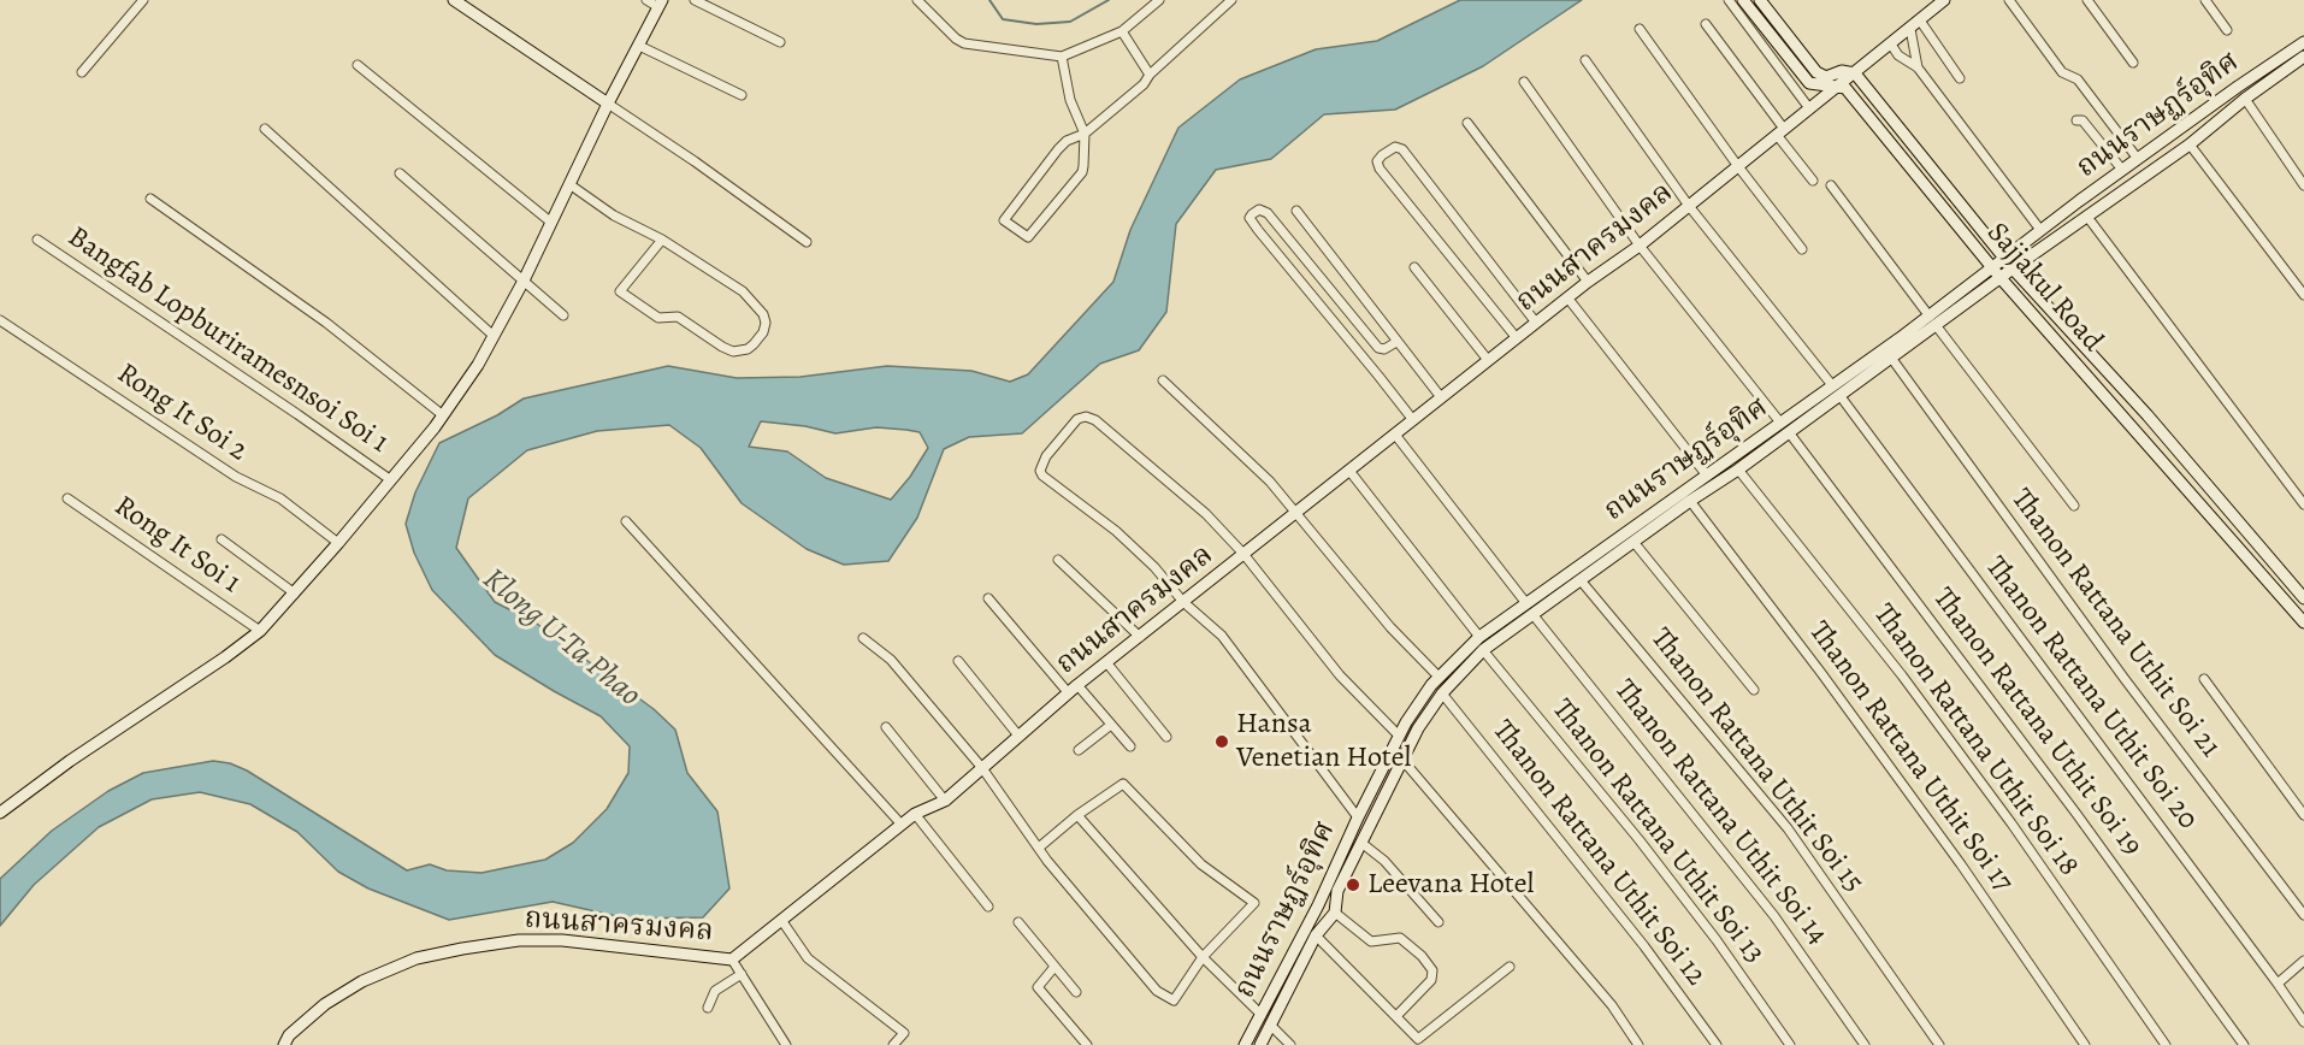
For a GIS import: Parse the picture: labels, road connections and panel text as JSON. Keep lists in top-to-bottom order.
{
  "streets": {
    "street": [
      "ถนนราษฏร์อุทิศ",
      "ถนนสาครมงคล",
      "Sajjakul Road",
      "Bangfab Lopburiramesnsoi Soi 1",
      "Rong It Soi 2",
      "Rong It Soi 1",
      "Thanon Rattana Uthit Soi 21",
      "Thanon Rattana Uthit Soi 20",
      "Thanon Rattana Uthit Soi 19",
      "Thanon Rattana Uthit Soi 18",
      "Thanon Rattana Uthit Soi 17",
      "Thanon Rattana Uthit Soi 15",
      "Thanon Rattana Uthit Soi 14",
      "Thanon Rattana Uthit Soi 13",
      "Thanon Rattana Uthit Soi 12"
    ]
  },
  "crossings": [
    ["ถนนราษฏร์อุทิศ", "Sajjakul Road"],
    ["ถนนราษฏร์อุทิศ", "Thanon Rattana Uthit Soi 21"],
    ["ถนนราษฏร์อุทิศ", "Thanon Rattana Uthit Soi 20"],
    ["ถนนราษฏร์อุทิศ", "Thanon Rattana Uthit Soi 19"],
    ["ถนนราษฏร์อุทิศ", "Thanon Rattana Uthit Soi 18"],
    ["ถนนราษฏร์อุทิศ", "Thanon Rattana Uthit Soi 17"],
    ["ถนนราษฏร์อุทิศ", "Thanon Rattana Uthit Soi 15"],
    ["ถนนราษฏร์อุทิศ", "Thanon Rattana Uthit Soi 14"],
    ["ถนนราษฏร์อุทิศ", "Thanon Rattana Uthit Soi 13"],
    ["ถนนราษฏร์อุทิศ", "Thanon Rattana Uthit Soi 12"],
    ["ถนนสาครมงคล", "Sajjakul Road"]
  ],
  "water": ["Klong U-Ta Phao"],
  "places": ["Hansa Venetian Hotel", "Leevana Hotel"]
}
